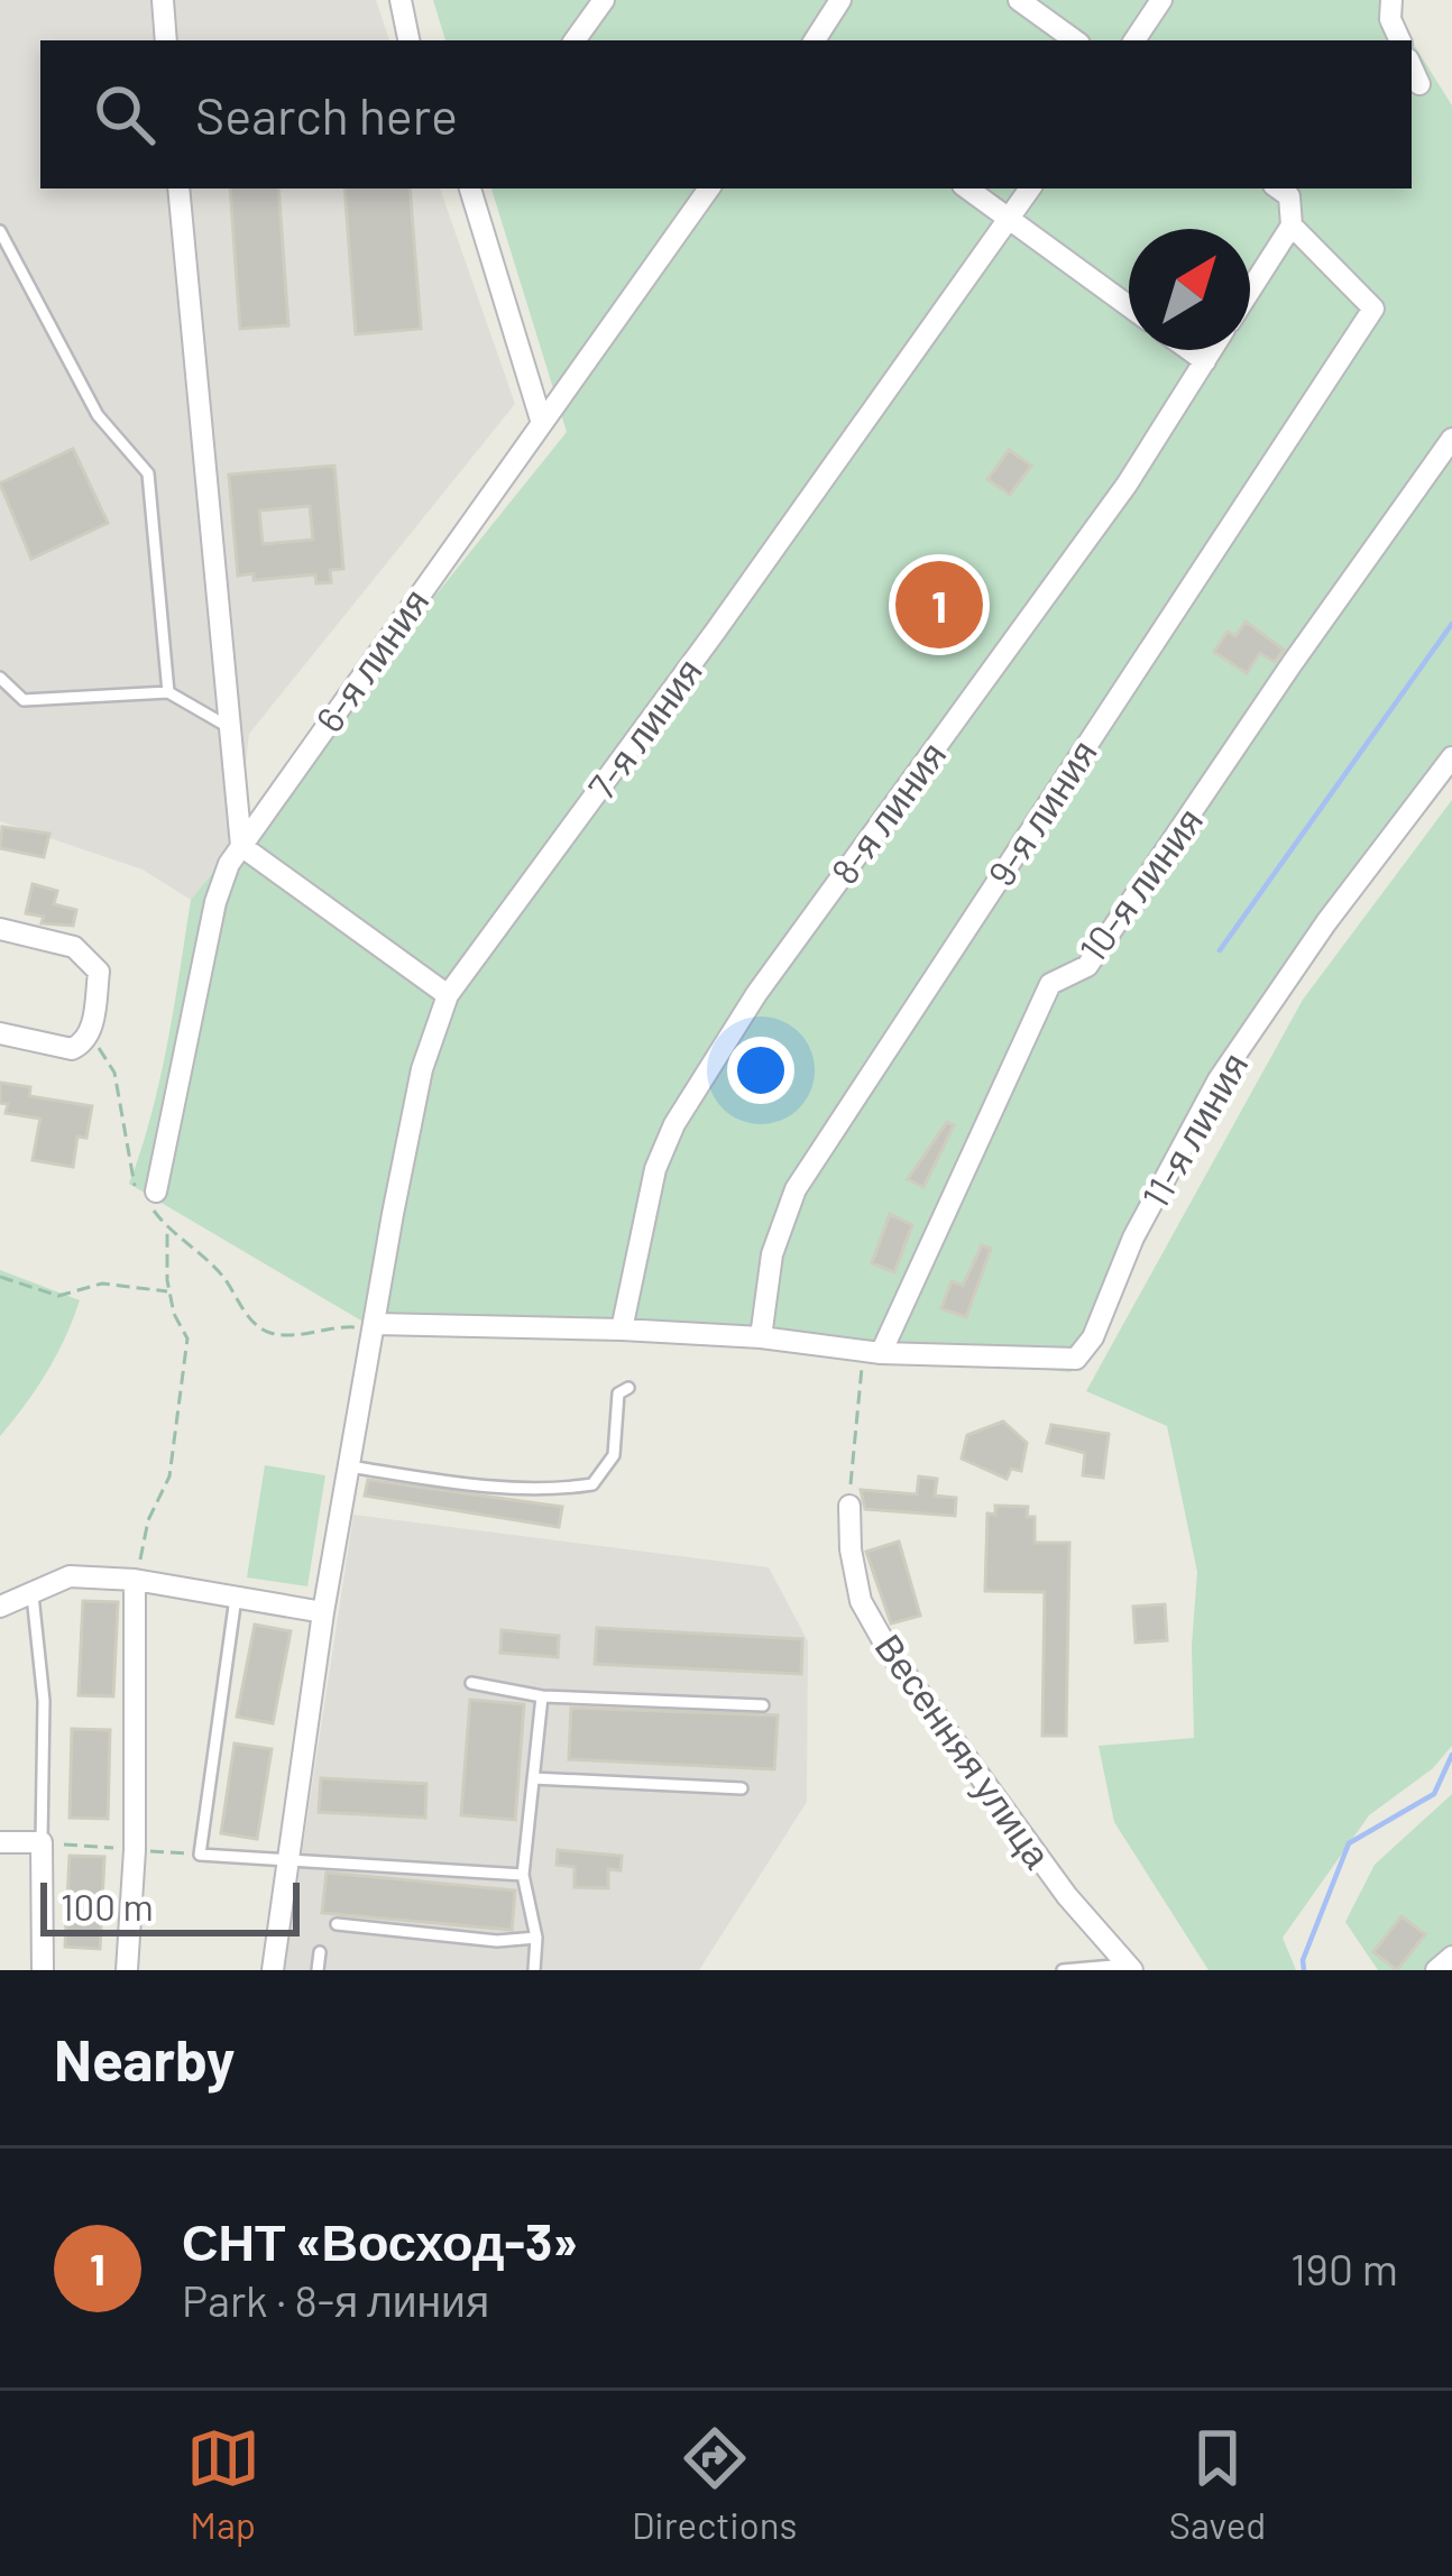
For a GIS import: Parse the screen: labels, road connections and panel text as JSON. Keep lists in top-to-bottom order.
{
  "streets": {
    "street": [
      "6-я линия",
      "7-я линия",
      "8-я линия",
      "9-я линия",
      "10-я линия",
      "11-я линия",
      "Весенняя улица"
    ]
  },
  "crossings": [
    ["8-я линия", "9-я линия"],
    ["10-я линия", "11-я линия"]
  ],
  "scale_bar": "100 m",
  "north": "top right",
  "page": {
    "search": "Search here",
    "pins": "1",
    "scale": "100 m",
    "heading": "Nearby",
    "list": [
      {
        "mark": "1",
        "name": "СНТ «Восход-3»",
        "note": "Park · 8-я линия",
        "value": "190 m"
      }
    ],
    "nav": ["Map", "Directions", "Saved"]
  }
}
